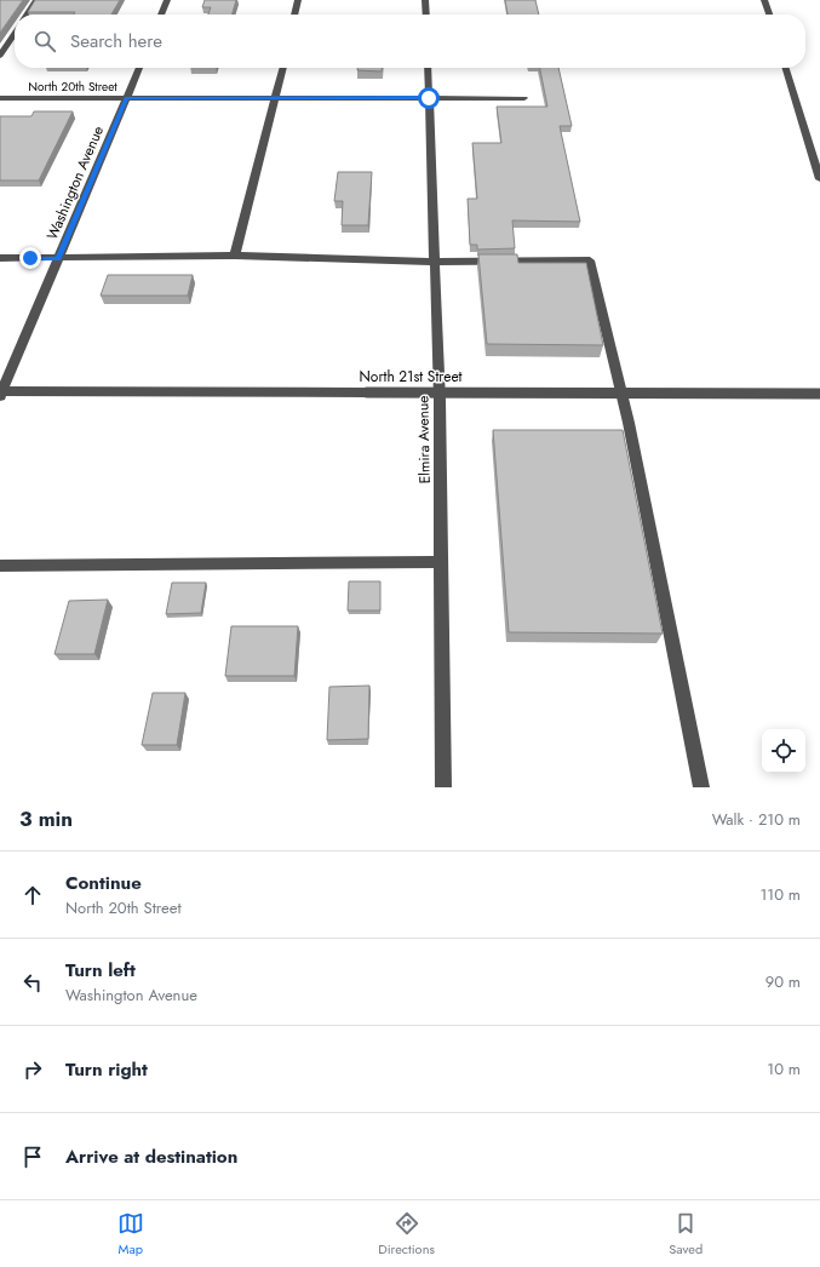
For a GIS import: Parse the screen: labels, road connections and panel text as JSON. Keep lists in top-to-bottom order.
{
  "streets": {
    "street": [
      "North 20th Street",
      "Washington Avenue",
      "North 21st Street",
      "Elmira Avenue"
    ]
  },
  "crossings": [
    ["North 20th Street", "Washington Avenue"],
    ["North 20th Street", "Elmira Avenue"],
    ["Washington Avenue", "North 21st Street"]
  ],
  "page": {
    "search": "Search here",
    "heading": ["3 min", "Walk · 210 m"],
    "list": [
      ["Continue", "North 20th Street", "110 m"],
      ["Turn left", "Washington Avenue", "90 m"],
      ["Turn right", "10 m"],
      "Arrive at destination"
    ],
    "nav": ["Map", "Directions", "Saved"]
  }
}
